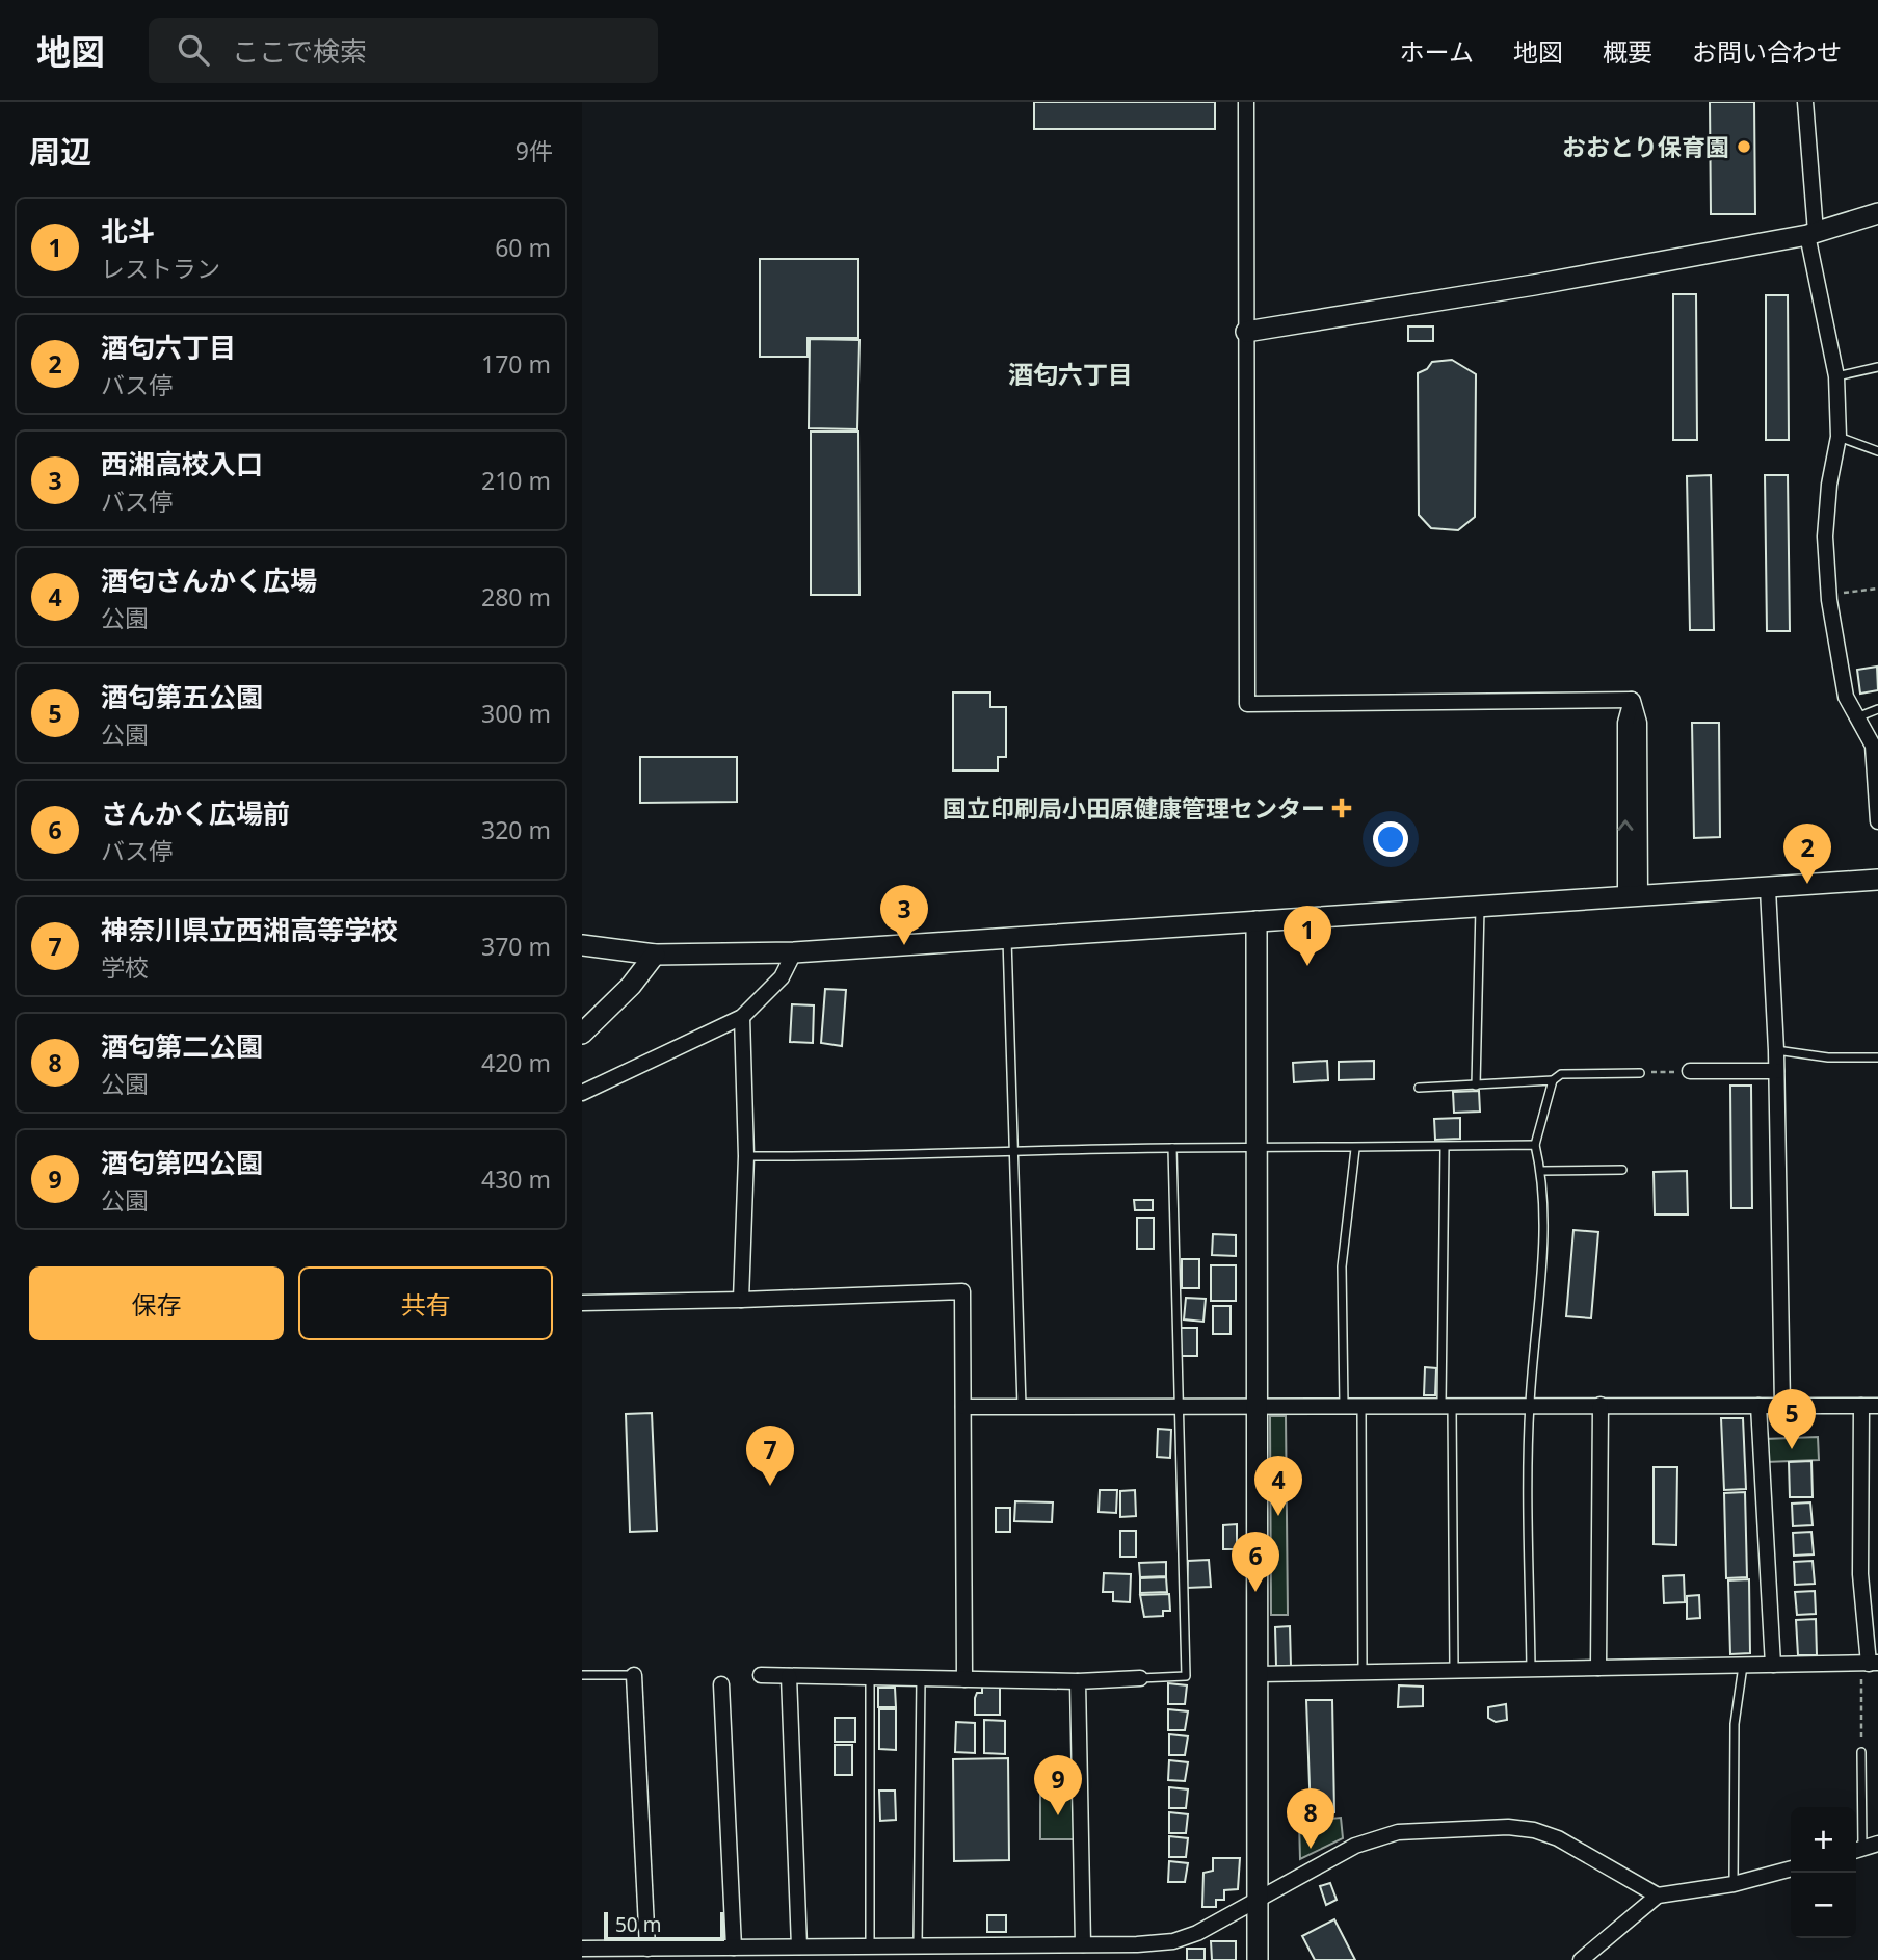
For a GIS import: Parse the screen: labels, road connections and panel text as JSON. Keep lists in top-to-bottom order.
{
  "districts": ["酒匂六丁目"],
  "places": {
    "other": ["おおとり保育園"],
    "health": ["国立印刷局小田原健康管理センター"]
  },
  "scale_bar": "50 m",
  "page": {
    "header": "地図",
    "search": "ここで検索",
    "nav": [
      "ホーム",
      "地図",
      "概要",
      "お問い合わせ"
    ],
    "heading": ["周辺", "9件"],
    "list": [
      {
        "mark": "1",
        "name": "北斗",
        "note": "レストラン",
        "value": "60 m"
      },
      {
        "mark": "2",
        "name": "酒匂六丁目",
        "note": "バス停",
        "value": "170 m"
      },
      {
        "mark": "3",
        "name": "西湘高校入口",
        "note": "バス停",
        "value": "210 m"
      },
      {
        "mark": "4",
        "name": "酒匂さんかく広場",
        "note": "公園",
        "value": "280 m"
      },
      {
        "mark": "5",
        "name": "酒匂第五公園",
        "note": "公園",
        "value": "300 m"
      },
      {
        "mark": "6",
        "name": "さんかく広場前",
        "note": "バス停",
        "value": "320 m"
      },
      {
        "mark": "7",
        "name": "神奈川県立西湘高等学校",
        "note": "学校",
        "value": "370 m"
      },
      {
        "mark": "8",
        "name": "酒匂第二公園",
        "note": "公園",
        "value": "420 m"
      },
      {
        "mark": "9",
        "name": "酒匂第四公園",
        "note": "公園",
        "value": "430 m"
      }
    ],
    "pins": [
      "2",
      "3",
      "1",
      "5",
      "7",
      "4",
      "6",
      "9",
      "8"
    ],
    "buttons": ["保存", "共有"],
    "map_buttons": ["+", "−"],
    "scale": "50 m"
  }
}
